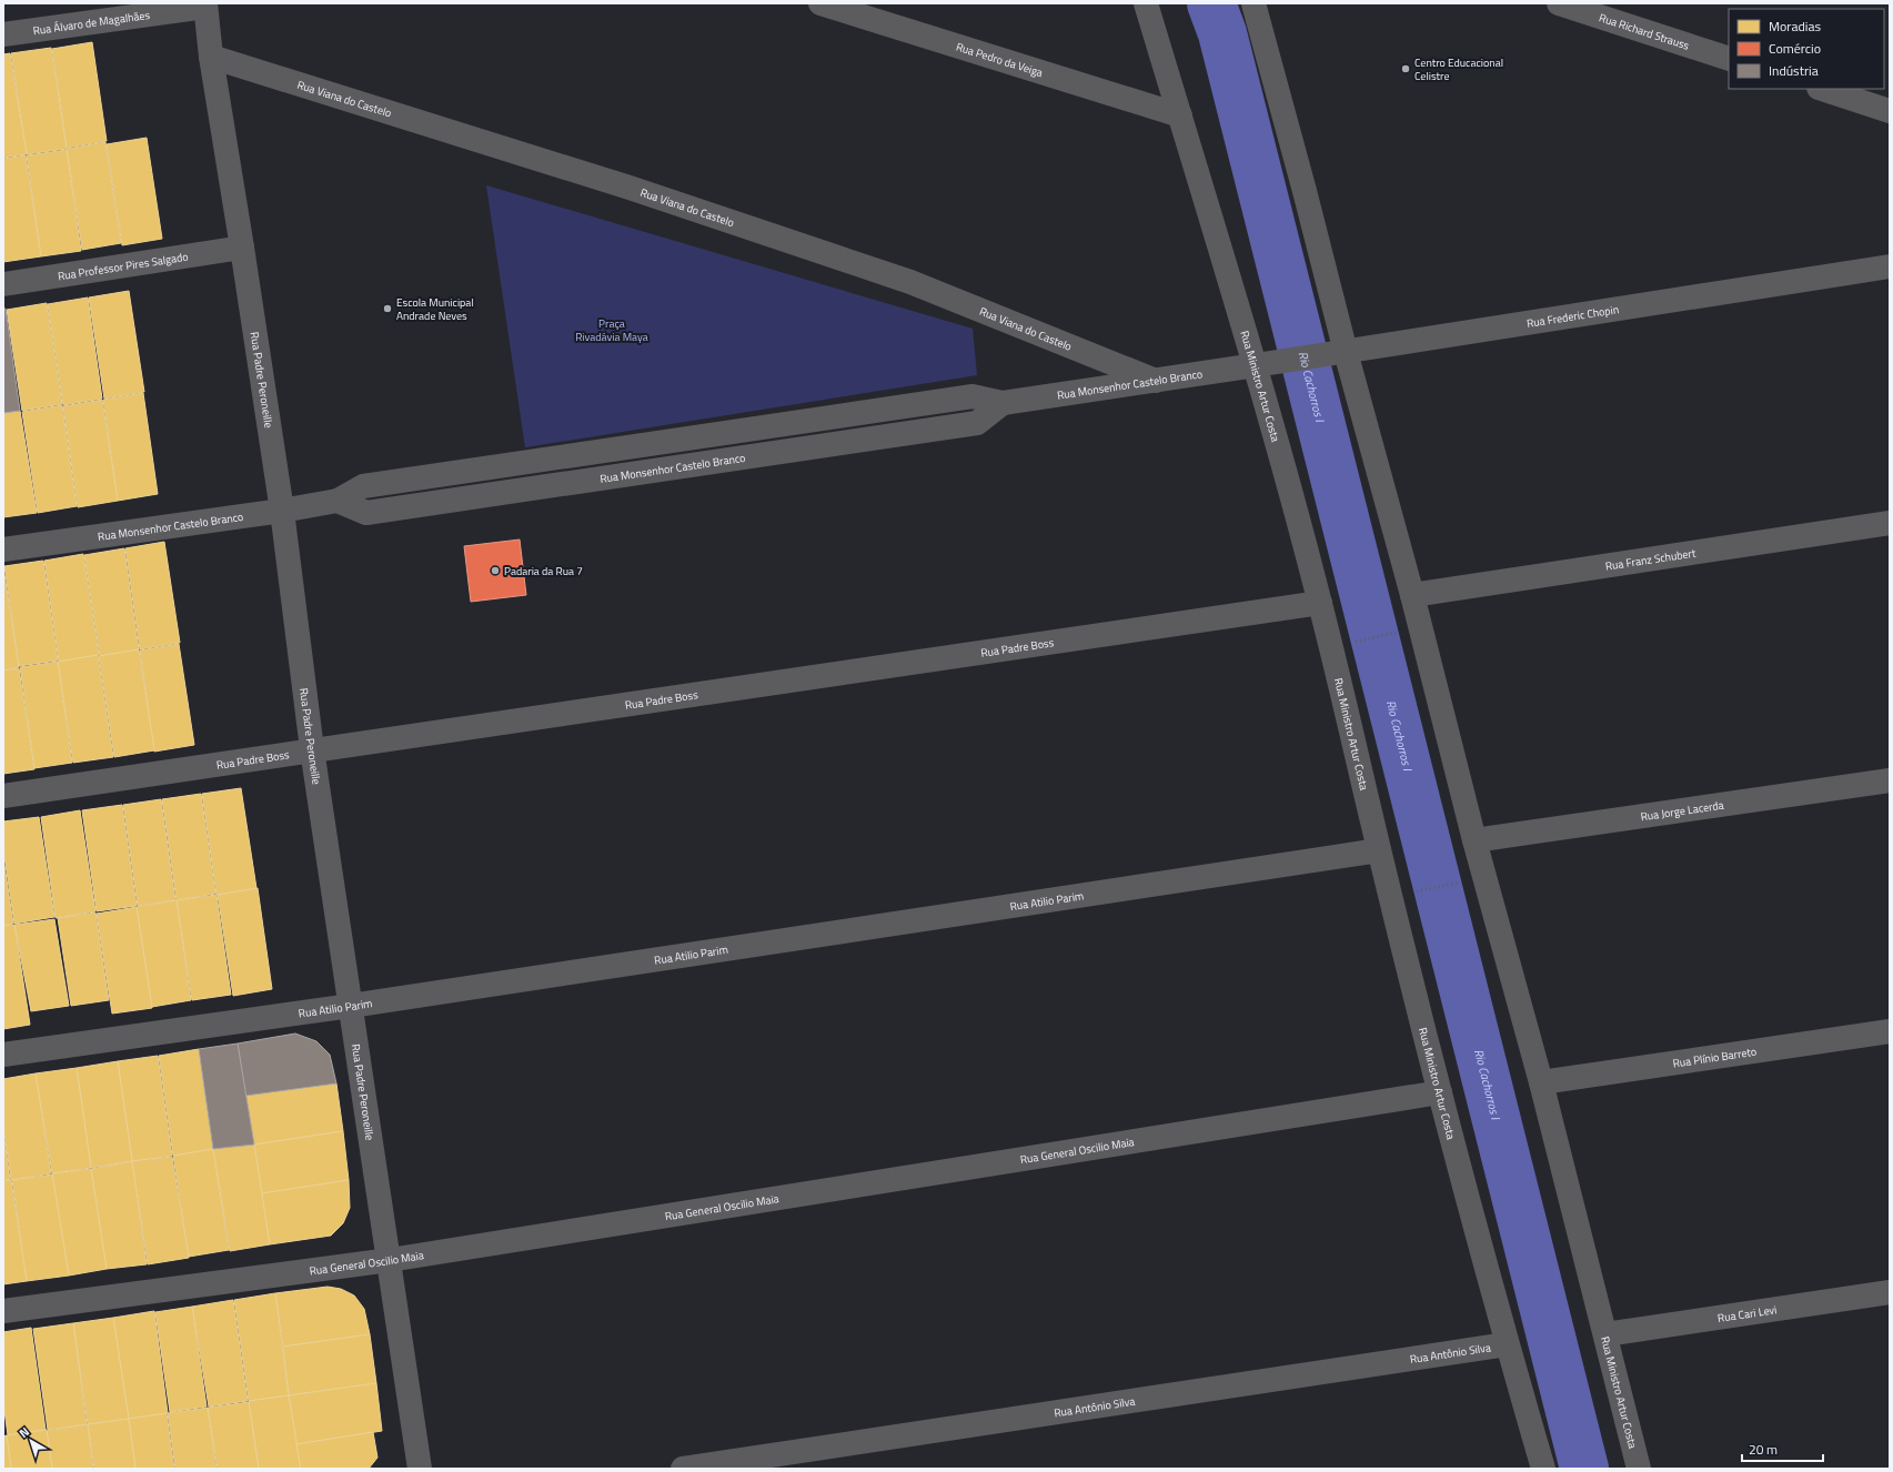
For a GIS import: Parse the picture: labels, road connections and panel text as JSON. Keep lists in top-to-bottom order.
{
  "streets": {
    "street": [
      "Rua Álvaro de Magalhães",
      "Rua Richard Strauss",
      "Rua Pedro da Veiga",
      "Rua Viana do Castelo",
      "Rua Professor Pires Salgado",
      "Rua Frederic Chopin",
      "Rua Padre Peroneille",
      "Rua Monsenhor Castelo Branco",
      "Rua Ministro Artur Costa",
      "Rua Franz Schubert",
      "Rua Padre Boss",
      "Rua Jorge Lacerda",
      "Rua Atilio Parim",
      "Rua Plínio Barreto",
      "Rua General Oscilio Maia",
      "Rua Cari Levi",
      "Rua Antônio Silva"
    ]
  },
  "crossings": [
    ["Rua Álvaro de Magalhães", "Rua Padre Peroneille"],
    ["Rua Pedro da Veiga", "Rua Ministro Artur Costa"],
    ["Rua Viana do Castelo", "Rua Padre Peroneille"],
    ["Rua Viana do Castelo", "Rua Monsenhor Castelo Branco"],
    ["Rua Professor Pires Salgado", "Rua Padre Peroneille"],
    ["Rua Frederic Chopin", "Rua Monsenhor Castelo Branco"],
    ["Rua Frederic Chopin", "Rua Ministro Artur Costa"],
    ["Rua Padre Peroneille", "Rua Monsenhor Castelo Branco"],
    ["Rua Padre Peroneille", "Rua Padre Boss"],
    ["Rua Padre Peroneille", "Rua Atilio Parim"],
    ["Rua Padre Peroneille", "Rua General Oscilio Maia"],
    ["Rua Monsenhor Castelo Branco", "Rua Ministro Artur Costa"],
    ["Rua Ministro Artur Costa", "Rua Franz Schubert"],
    ["Rua Ministro Artur Costa", "Rua Padre Boss"],
    ["Rua Ministro Artur Costa", "Rua Jorge Lacerda"],
    ["Rua Ministro Artur Costa", "Rua Atilio Parim"],
    ["Rua Ministro Artur Costa", "Rua Plínio Barreto"],
    ["Rua Ministro Artur Costa", "Rua General Oscilio Maia"],
    ["Rua Ministro Artur Costa", "Rua Cari Levi"],
    ["Rua Ministro Artur Costa", "Rua Antônio Silva"]
  ],
  "water": ["Rio Cachorros I"],
  "parks": ["Praça Rivadávia Maya"],
  "places": ["Centro Educacional Celistre", "Escola Municipal Andrade Neves", "Padaria da Rua 7"],
  "legend": ["Moradias", "Comércio", "Indústria"],
  "scale_bar": "20 m",
  "north": "top left"
}
